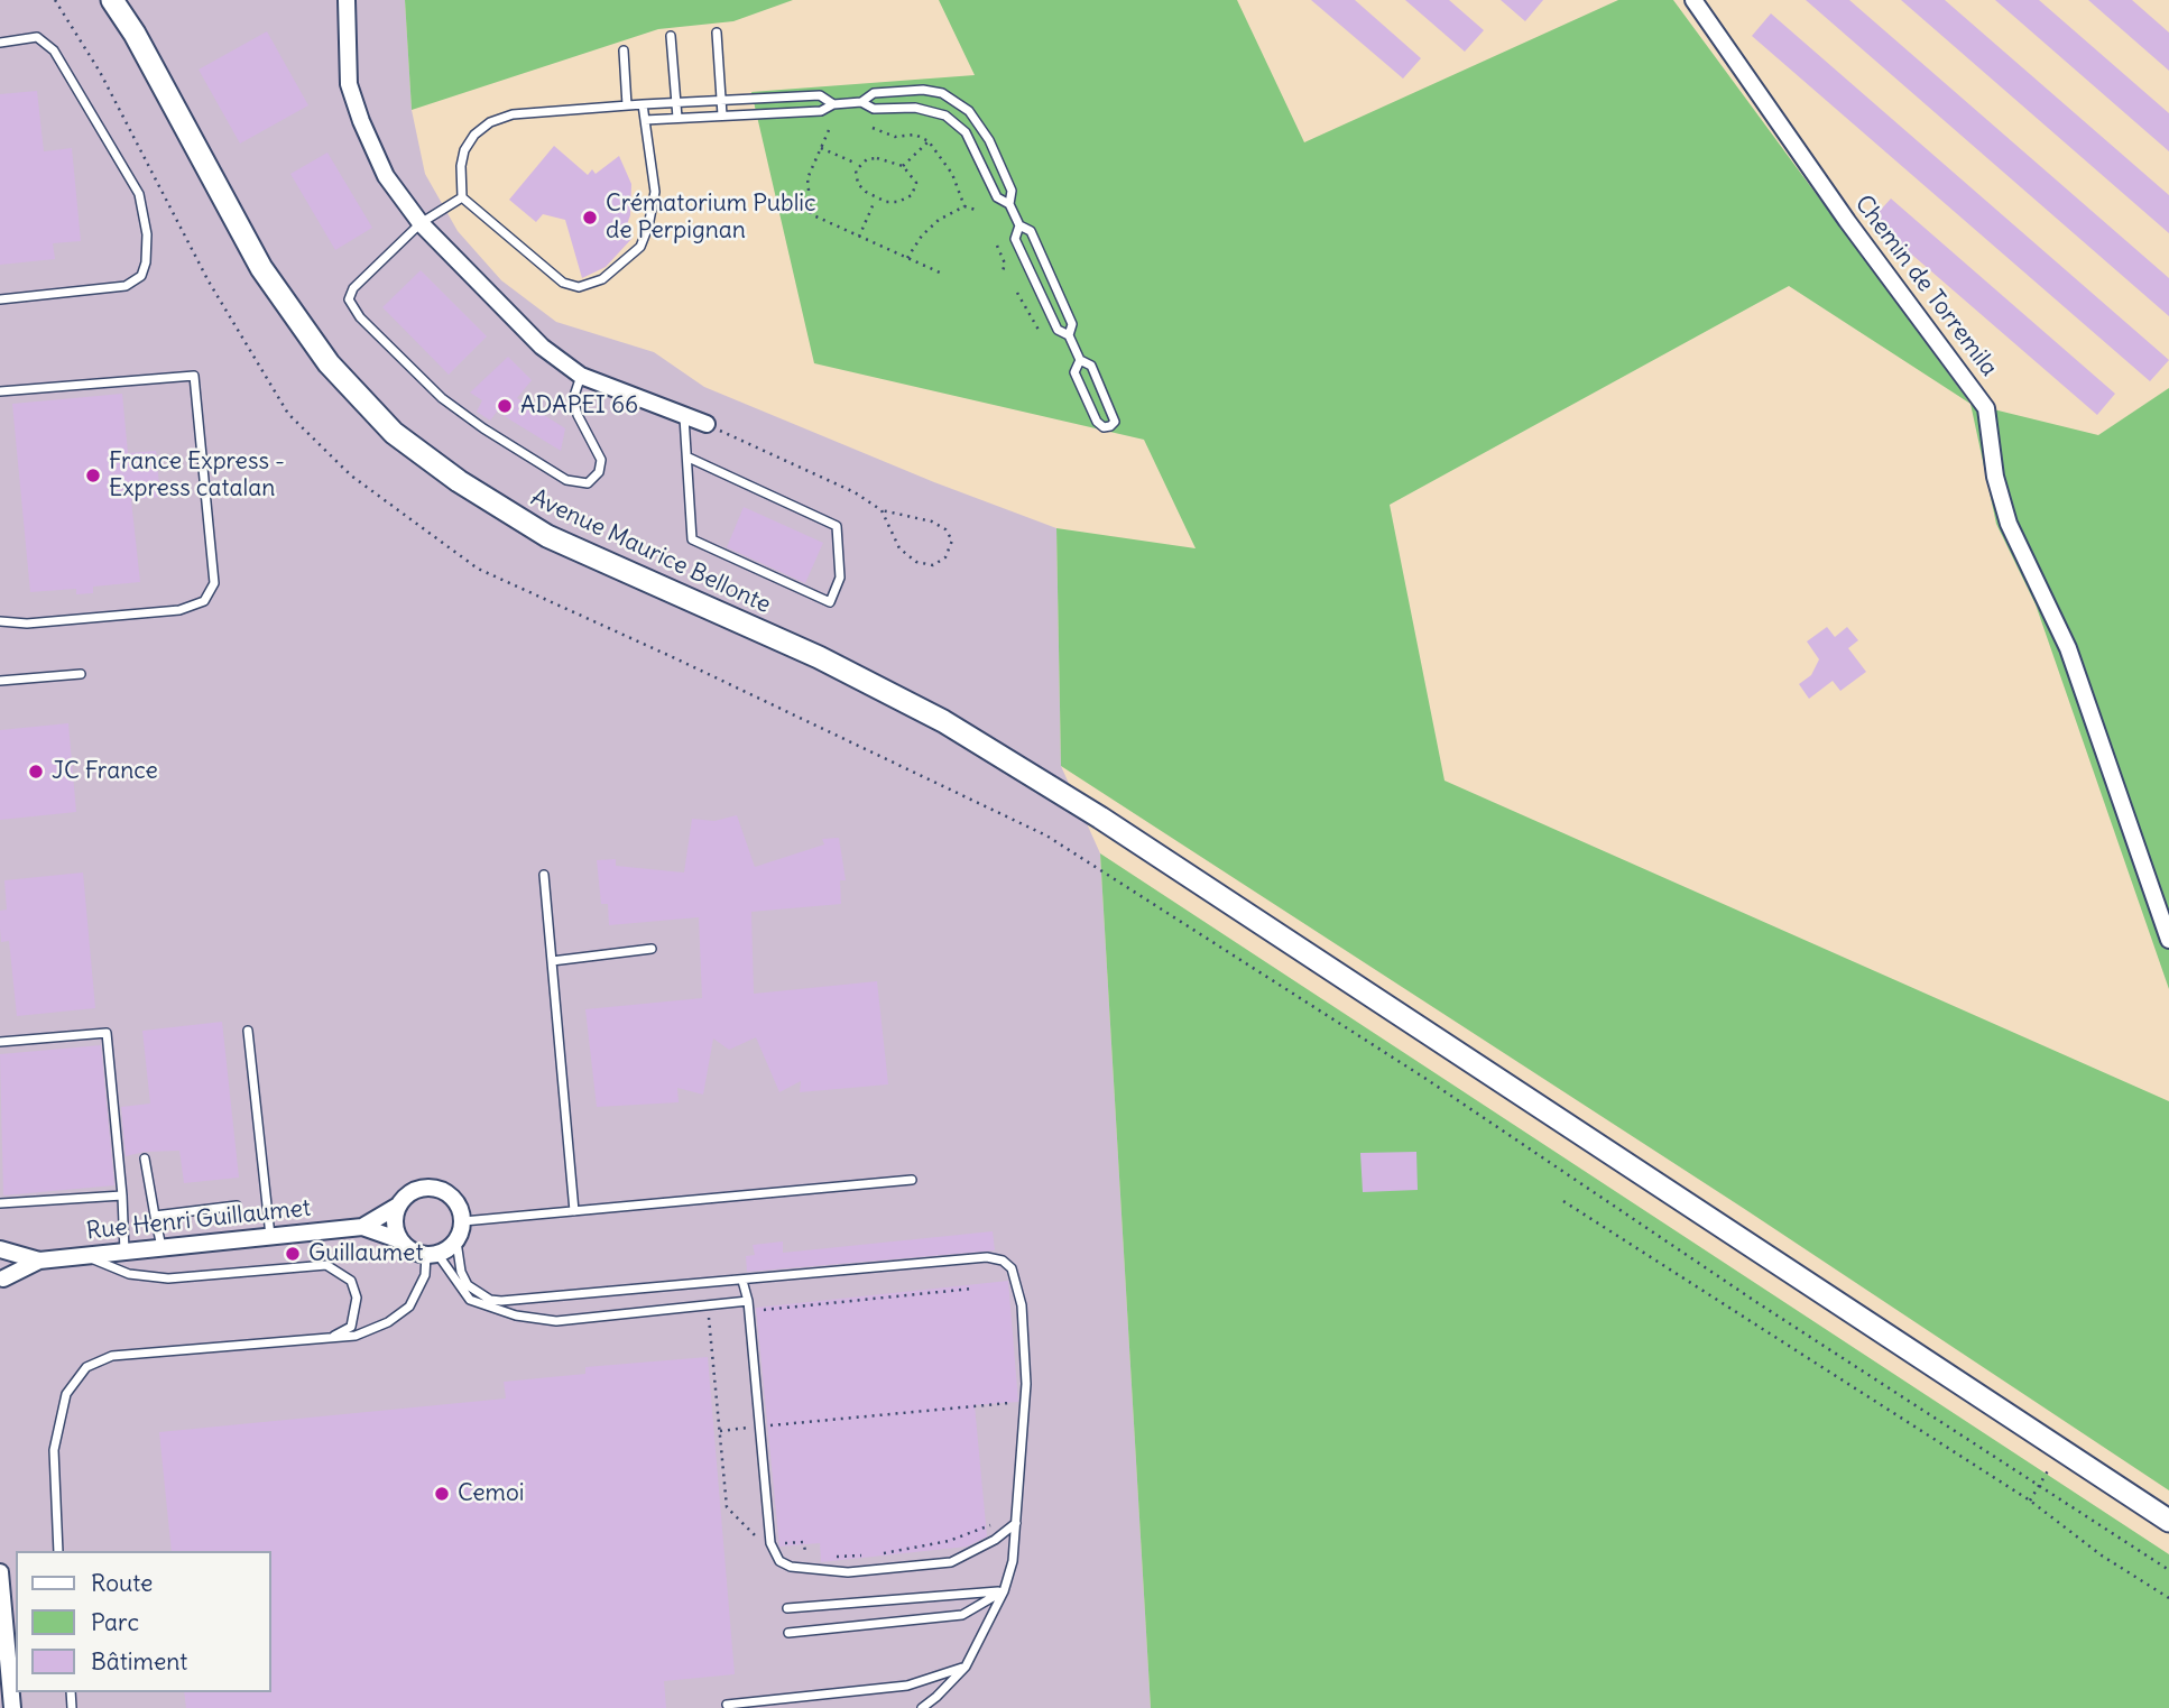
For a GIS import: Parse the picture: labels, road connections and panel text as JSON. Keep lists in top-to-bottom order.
{
  "streets": {
    "main road": ["Avenue Maurice Bellonte"],
    "street": ["Chemin de Torremila", "Rue Henri Guillaumet"]
  },
  "places": [
    "Crématorium Public de Perpignan",
    "ADAPEI 66",
    "France Express - Express catalan",
    "JC France",
    "Guillaumet",
    "Cemoi"
  ],
  "legend": ["Route", "Parc", "Bâtiment"]
}
